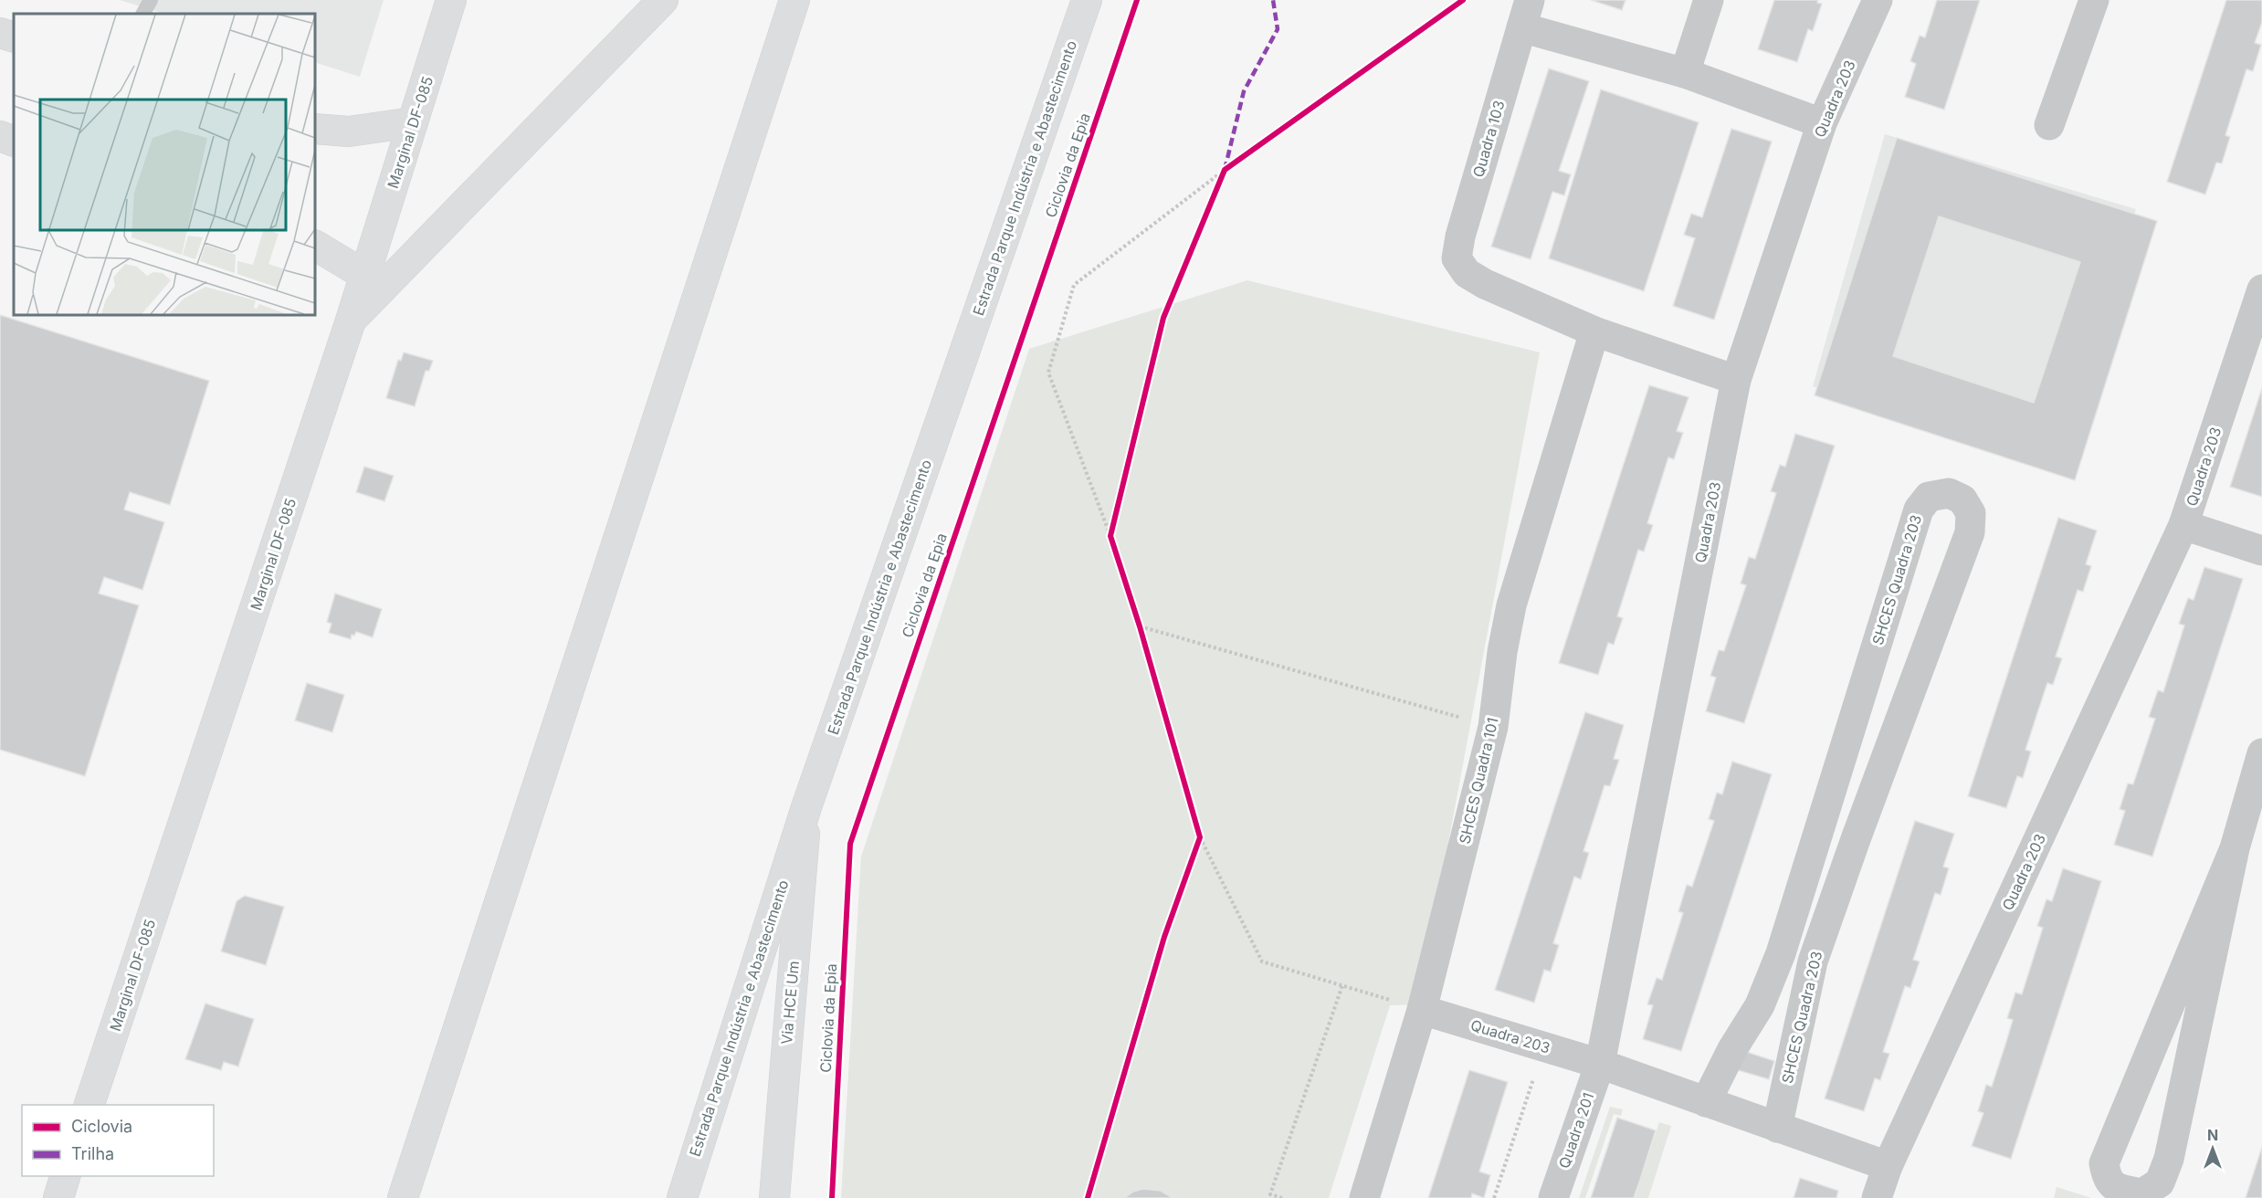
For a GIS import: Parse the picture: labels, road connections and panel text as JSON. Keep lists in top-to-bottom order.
{
  "streets": {
    "main road": ["Marginal DF-085", "Estrada Parque Indústria e Abastecimento", "Via HCE Um"],
    "street": [
      "Quadra 203",
      "Quadra 103",
      "SHCES Quadra 203",
      "SHCES Quadra 101",
      "Quadra 201"
    ],
    "cycle path": ["Ciclovia da Epia"]
  },
  "crossings": [
    ["Quadra 203", "Quadra 103"],
    ["Quadra 203", "SHCES Quadra 203"],
    ["Quadra 203", "SHCES Quadra 101"],
    ["Quadra 203", "Quadra 201"],
    ["Quadra 103", "SHCES Quadra 101"],
    ["Estrada Parque Indústria e Abastecimento", "Via HCE Um"]
  ],
  "legend": ["Ciclovia", "Trilha"],
  "north": "top"
}
